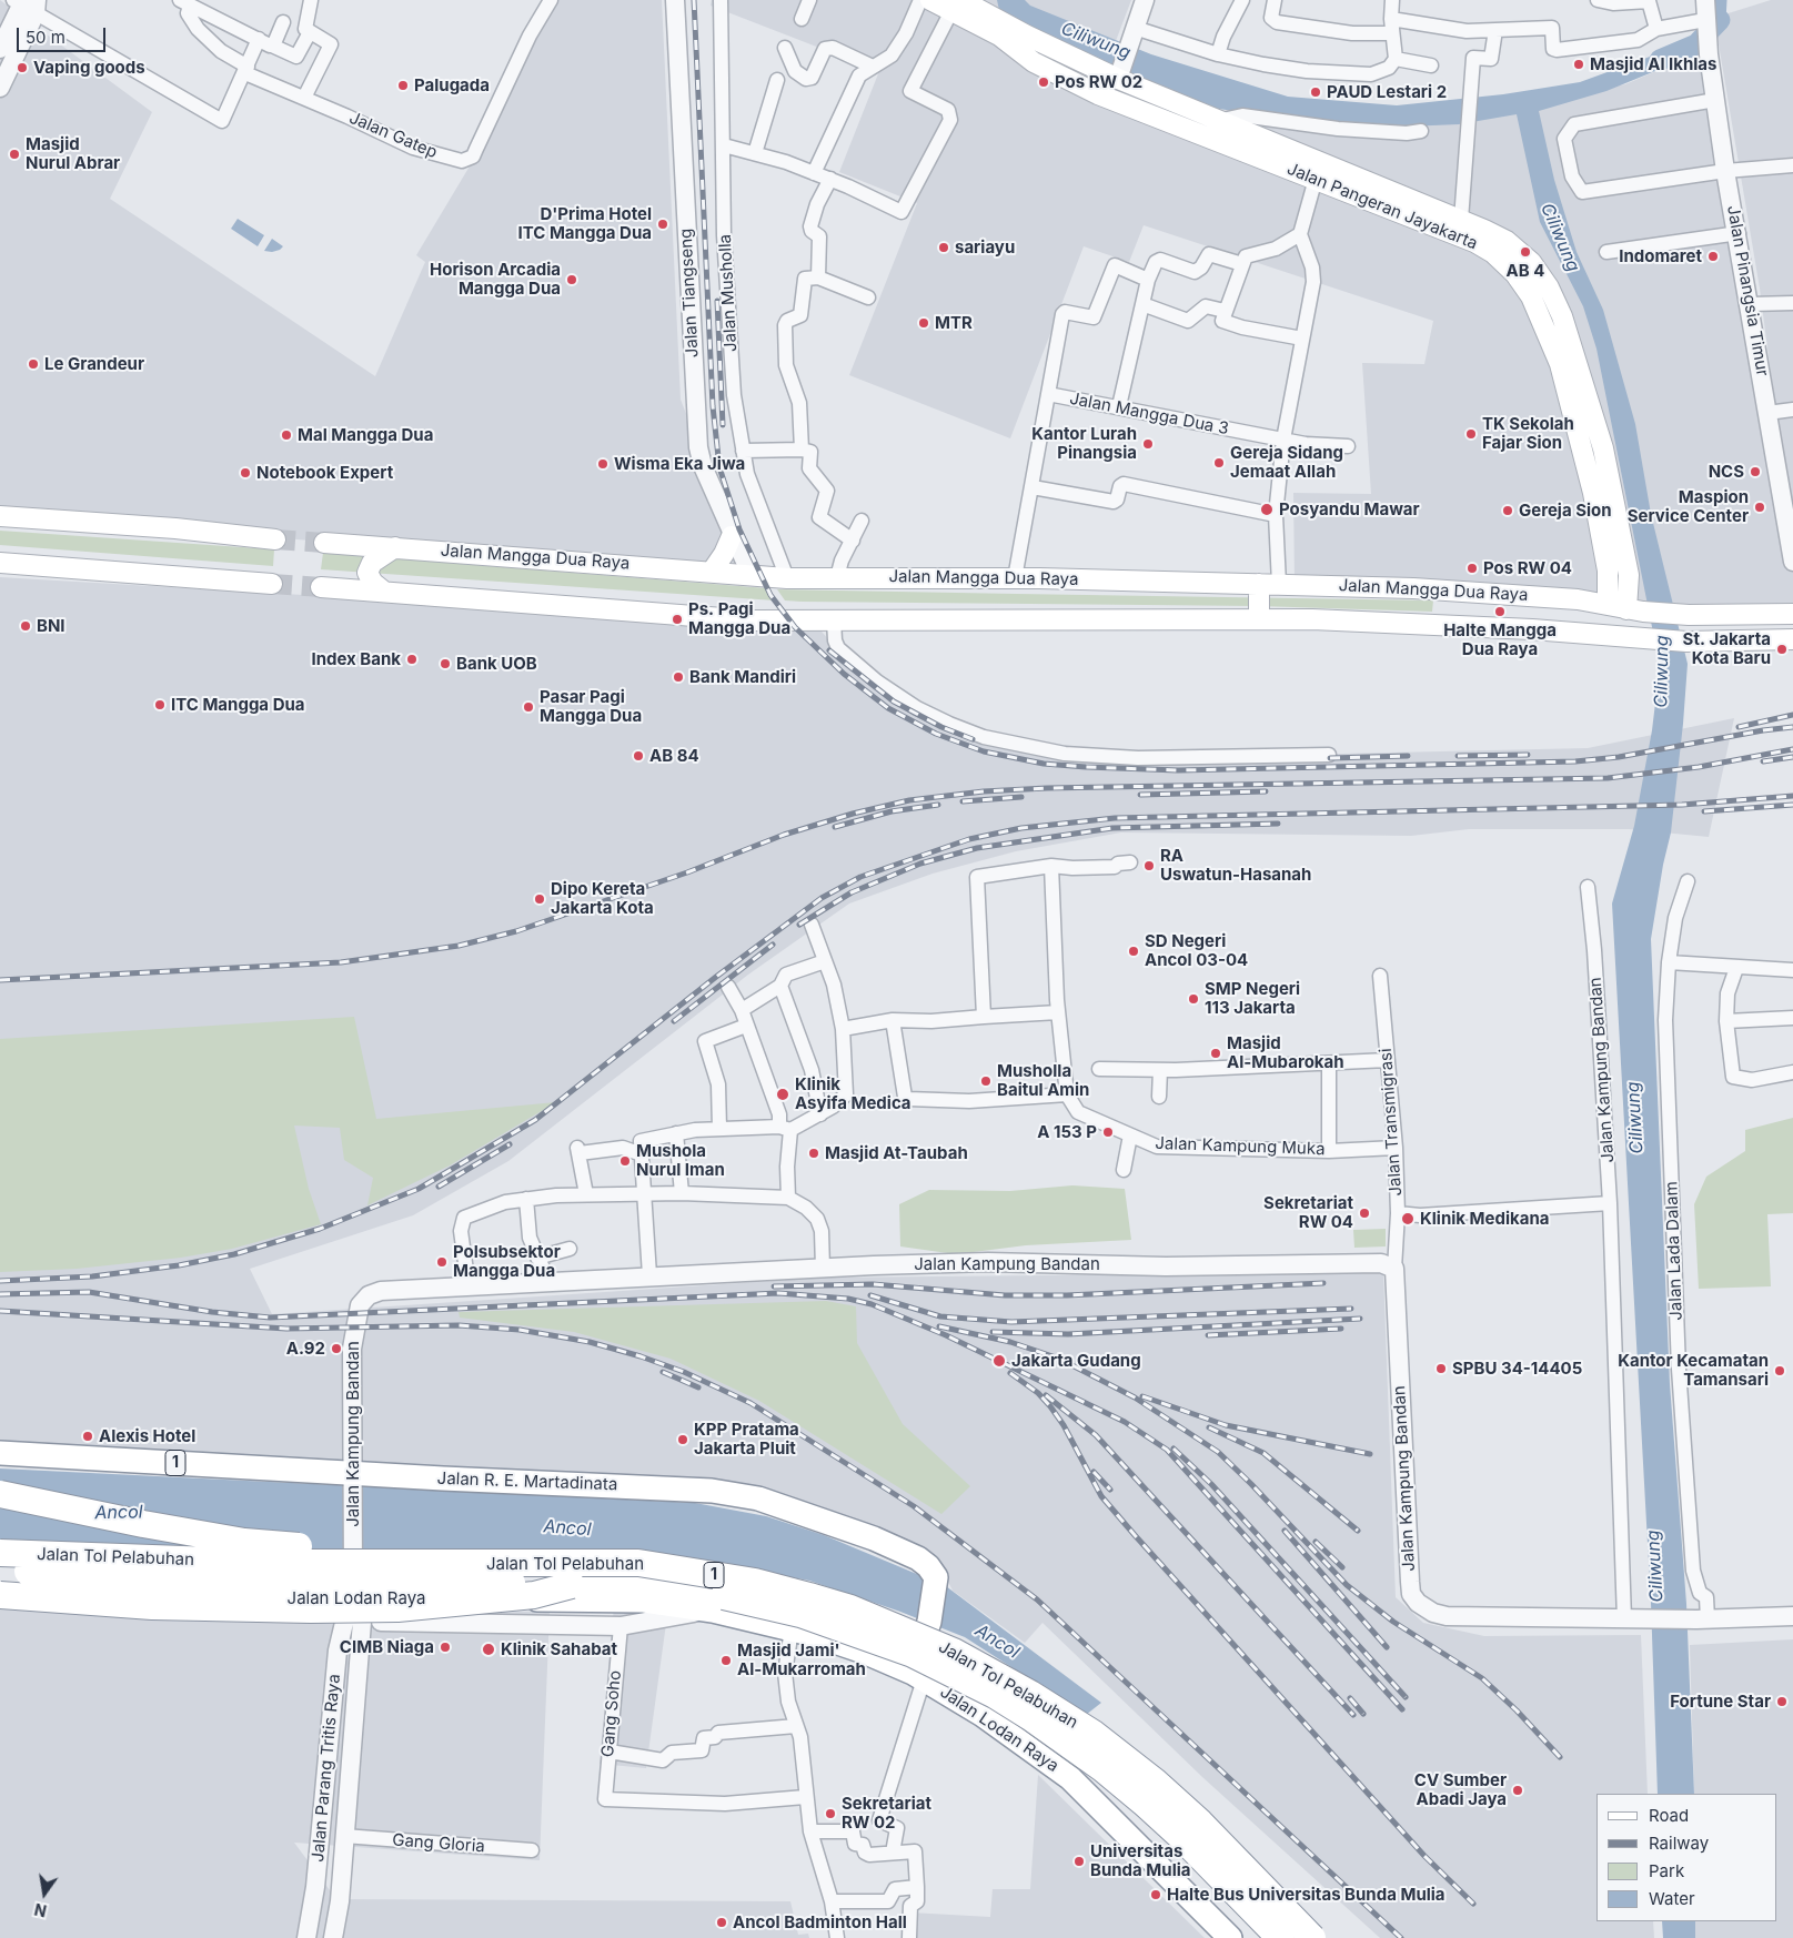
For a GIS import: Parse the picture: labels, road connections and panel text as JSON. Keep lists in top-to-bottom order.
{
  "streets": {
    "highway": [
      "1",
      "Jalan R. E. Martadinata",
      "Jalan Tol Pelabuhan",
      "Jalan Lodan Raya"
    ],
    "main road": ["Jalan Pangeran Jayakarta", "Jalan Mangga Dua Raya"],
    "street": [
      "Jalan Gatep",
      "Jalan Pinangsia Timur",
      "Jalan Tiangseng",
      "Jalan Musholla",
      "Jalan Mangga Dua 3",
      "Jalan Kampung Bandan",
      "Jalan Transmigrasi",
      "Jalan Kampung Muka",
      "Jalan Lada Dalam",
      "Gang Soho",
      "Jalan Parang Tritis Raya",
      "Gang Gloria"
    ]
  },
  "crossings": [
    ["Jalan Pangeran Jayakarta", "Jalan Mangga Dua Raya"],
    ["Jalan Tiangseng", "Jalan Mangga Dua Raya"],
    ["Jalan Musholla", "Jalan Mangga Dua Raya"],
    ["Jalan Kampung Bandan", "Jalan Transmigrasi"],
    ["Jalan Kampung Bandan", "Jalan R. E. Martadinata"],
    ["Jalan Kampung Bandan", "Jalan Lodan Raya"],
    ["Jalan Kampung Bandan", "Jalan Parang Tritis Raya"],
    ["Jalan Transmigrasi", "Jalan Kampung Muka"],
    ["Jalan R. E. Martadinata", "Jalan Lodan Raya"],
    ["Jalan Lodan Raya", "Gang Soho"],
    ["Jalan Lodan Raya", "Jalan Parang Tritis Raya"],
    ["Jalan Parang Tritis Raya", "Gang Gloria"]
  ],
  "water": ["Ciliwung", "Ancol"],
  "places": [
    "Masjid Al Ikhlas",
    "Vaping goods",
    "Pos RW 02",
    "Palugada",
    "PAUD Lestari 2",
    "Masjid Nurul Abrar",
    "D'Prima Hotel ITC Mangga Dua",
    "sariayu",
    "AB 4",
    "Indomaret",
    "Horison Arcadia Mangga Dua",
    "MTR",
    "Le Grandeur",
    "TK Sekolah Fajar Sion",
    "Mal Mangga Dua",
    "Kantor Lurah Pinangsia",
    "Gereja Sidang Jemaat Allah",
    "Wisma Eka Jiwa",
    "NCS",
    "Notebook Expert",
    "Maspion Service Center",
    "Posyandu Mawar",
    "Gereja Sion",
    "Pos RW 04",
    "Halte Mangga Dua Raya",
    "Ps. Pagi Mangga Dua",
    "BNI",
    "St. Jakarta Kota Baru",
    "Index Bank",
    "Bank UOB",
    "Bank Mandiri",
    "ITC Mangga Dua",
    "Pasar Pagi Mangga Dua",
    "AB 84",
    "RA Uswatun-Hasanah",
    "Dipo Kereta Jakarta Kota",
    "SD Negeri Ancol 03-04",
    "SMP Negeri 113 Jakarta",
    "Masjid Al-Mubarokah",
    "Musholla Baitul Amin",
    "Klinik Asyifa Medica",
    "A 153 P",
    "Masjid At-Taubah",
    "Mushola Nurul Iman",
    "Sekretariat RW 04",
    "Klinik Medikana",
    "Polsubsektor Mangga Dua",
    "A.92",
    "Jakarta Gudang",
    "SPBU 34-14405",
    "Kantor Kecamatan Tamansari",
    "Alexis Hotel",
    "KPP Pratama Jakarta Pluit",
    "CIMB Niaga",
    "Klinik Sahabat",
    "Masjid Jami' Al-Mukarromah",
    "Fortune Star",
    "CV Sumber Abadi Jaya",
    "Sekretariat RW 02",
    "Universitas Bunda Mulia",
    "Halte Bus Universitas Bunda Mulia",
    "Ancol Badminton Hall"
  ],
  "legend": [
    "Road",
    "Railway",
    "Park",
    "Water"
  ],
  "scale_bar": "50 m",
  "north": "bottom"
}
